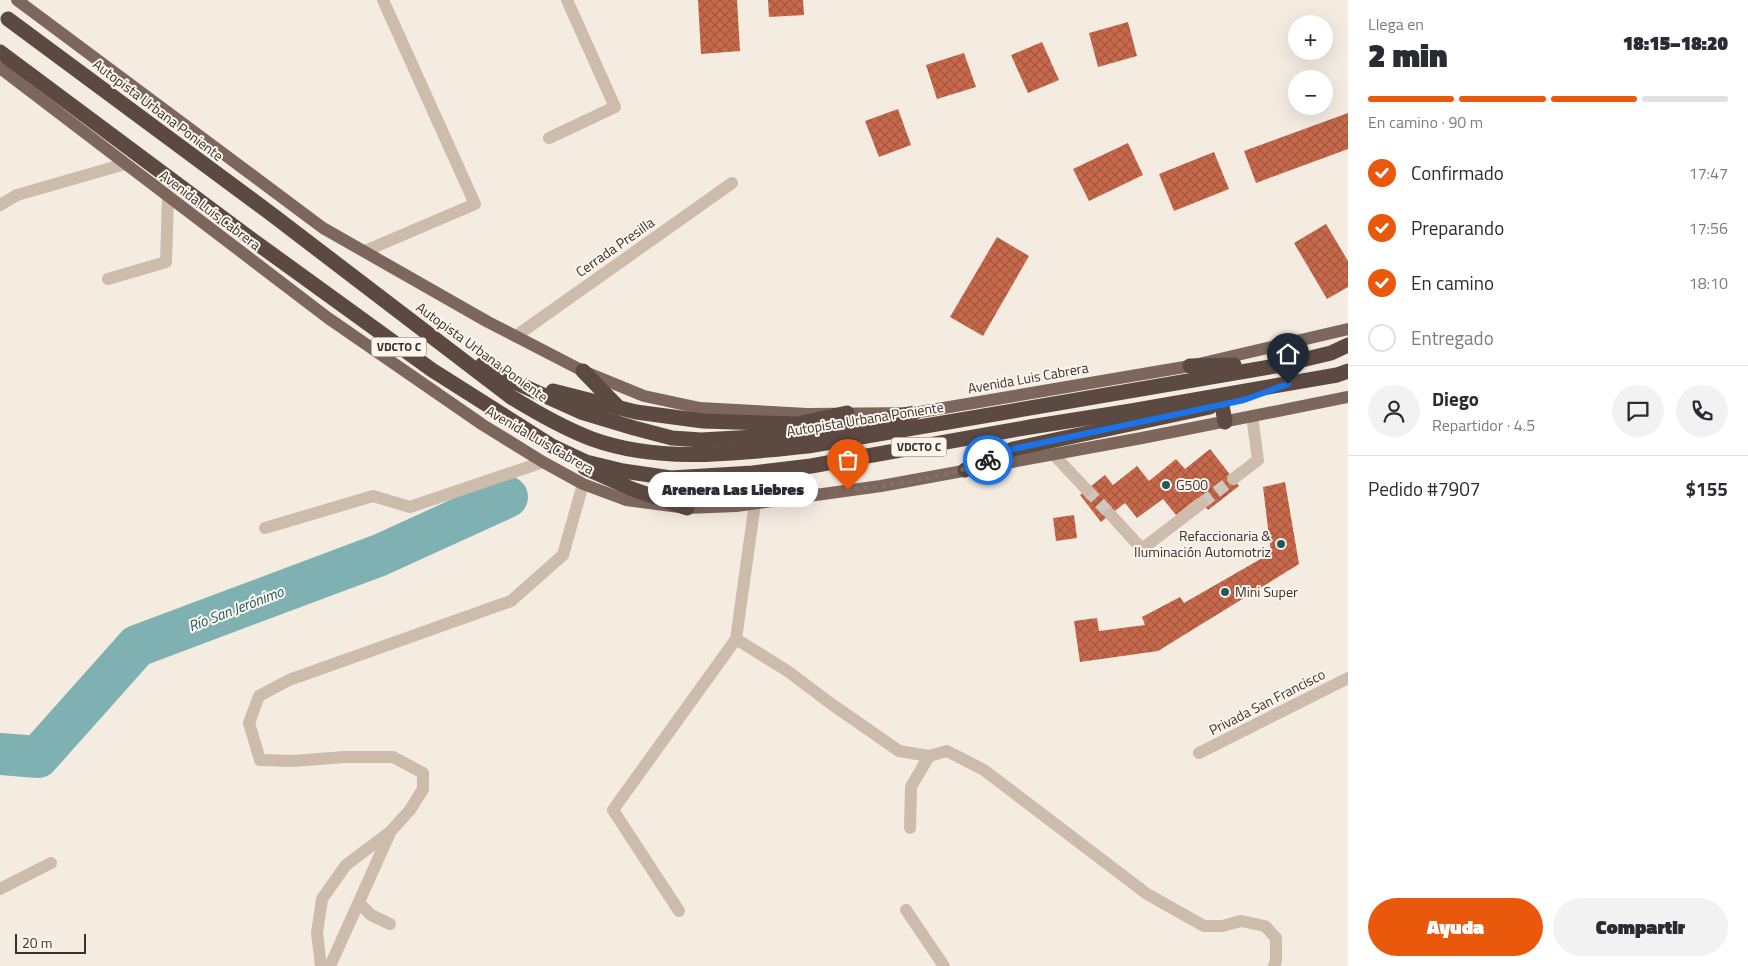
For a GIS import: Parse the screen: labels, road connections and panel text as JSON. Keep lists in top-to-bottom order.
{
  "streets": {
    "highway": ["Autopista Urbana Poniente", "VDCTO C"],
    "main road": ["Avenida Luis Cabrera"],
    "street": ["Cerrada Presilla", "Privada San Francisco"]
  },
  "crossings": [
    ["Avenida Luis Cabrera", "Cerrada Presilla"]
  ],
  "water": ["Río San Jerónimo"],
  "places": [
    "G500",
    "Arenera Las Liebres",
    "Refaccionaria & Iluminación Automotriz",
    "Mini Super"
  ],
  "scale_bar": "20 m",
  "page": {
    "heading": ["2 min", "Llega en", "18:15–18:20"],
    "panel": [
      "Diego",
      "Repartidor · 4.5",
      "Pedido #7907",
      "$155"
    ],
    "map_buttons": ["+", "−"],
    "bar": "En camino · 90 m",
    "list": [
      ["Confirmado", "17:47"],
      ["Preparando", "17:56"],
      ["En camino", "18:10"],
      "Entregado"
    ],
    "bubble": "Arenera Las Liebres",
    "buttons": ["Ayuda", "Compartir"],
    "scale": "20 m"
  }
}
